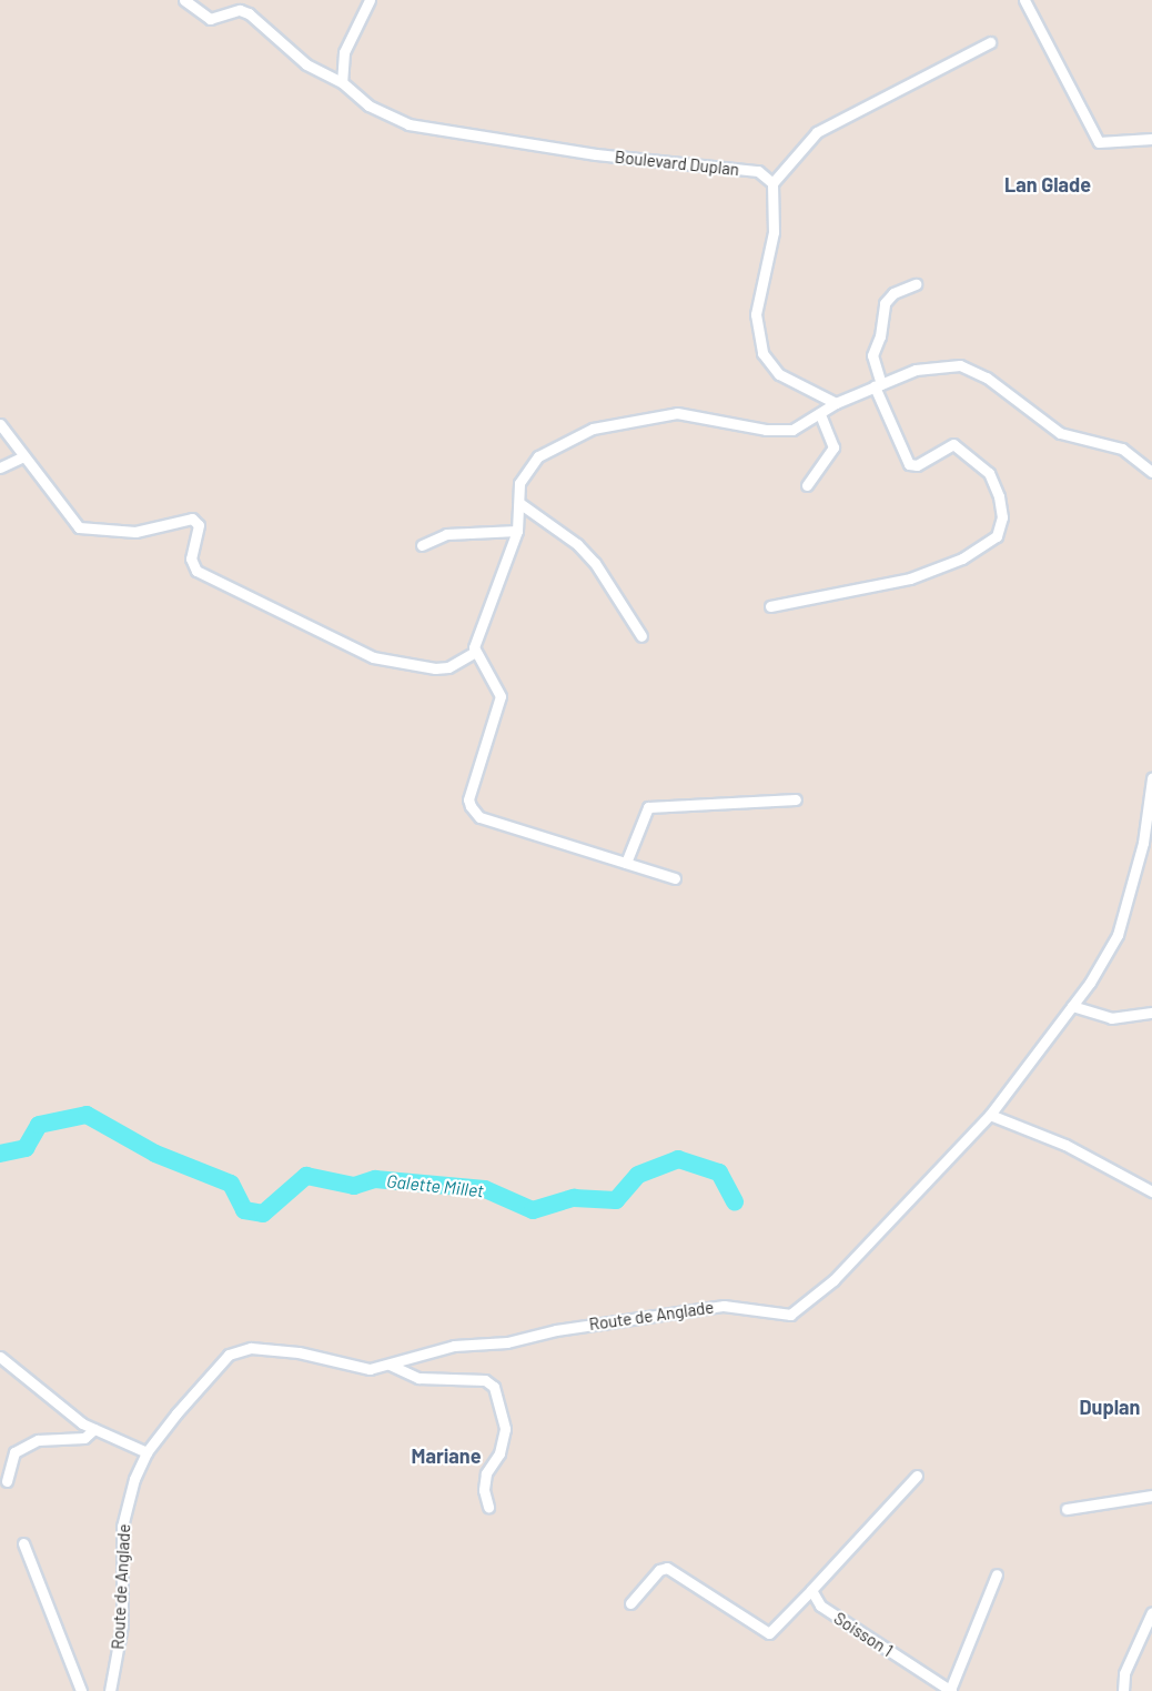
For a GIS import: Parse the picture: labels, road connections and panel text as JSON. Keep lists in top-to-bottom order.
{
  "streets": {
    "street": ["Boulevard Duplan", "Route de Anglade", "Soisson 1"]
  },
  "districts": ["Lan Glade", "Duplan", "Mariane"],
  "water": ["Galette Millet"]
}
